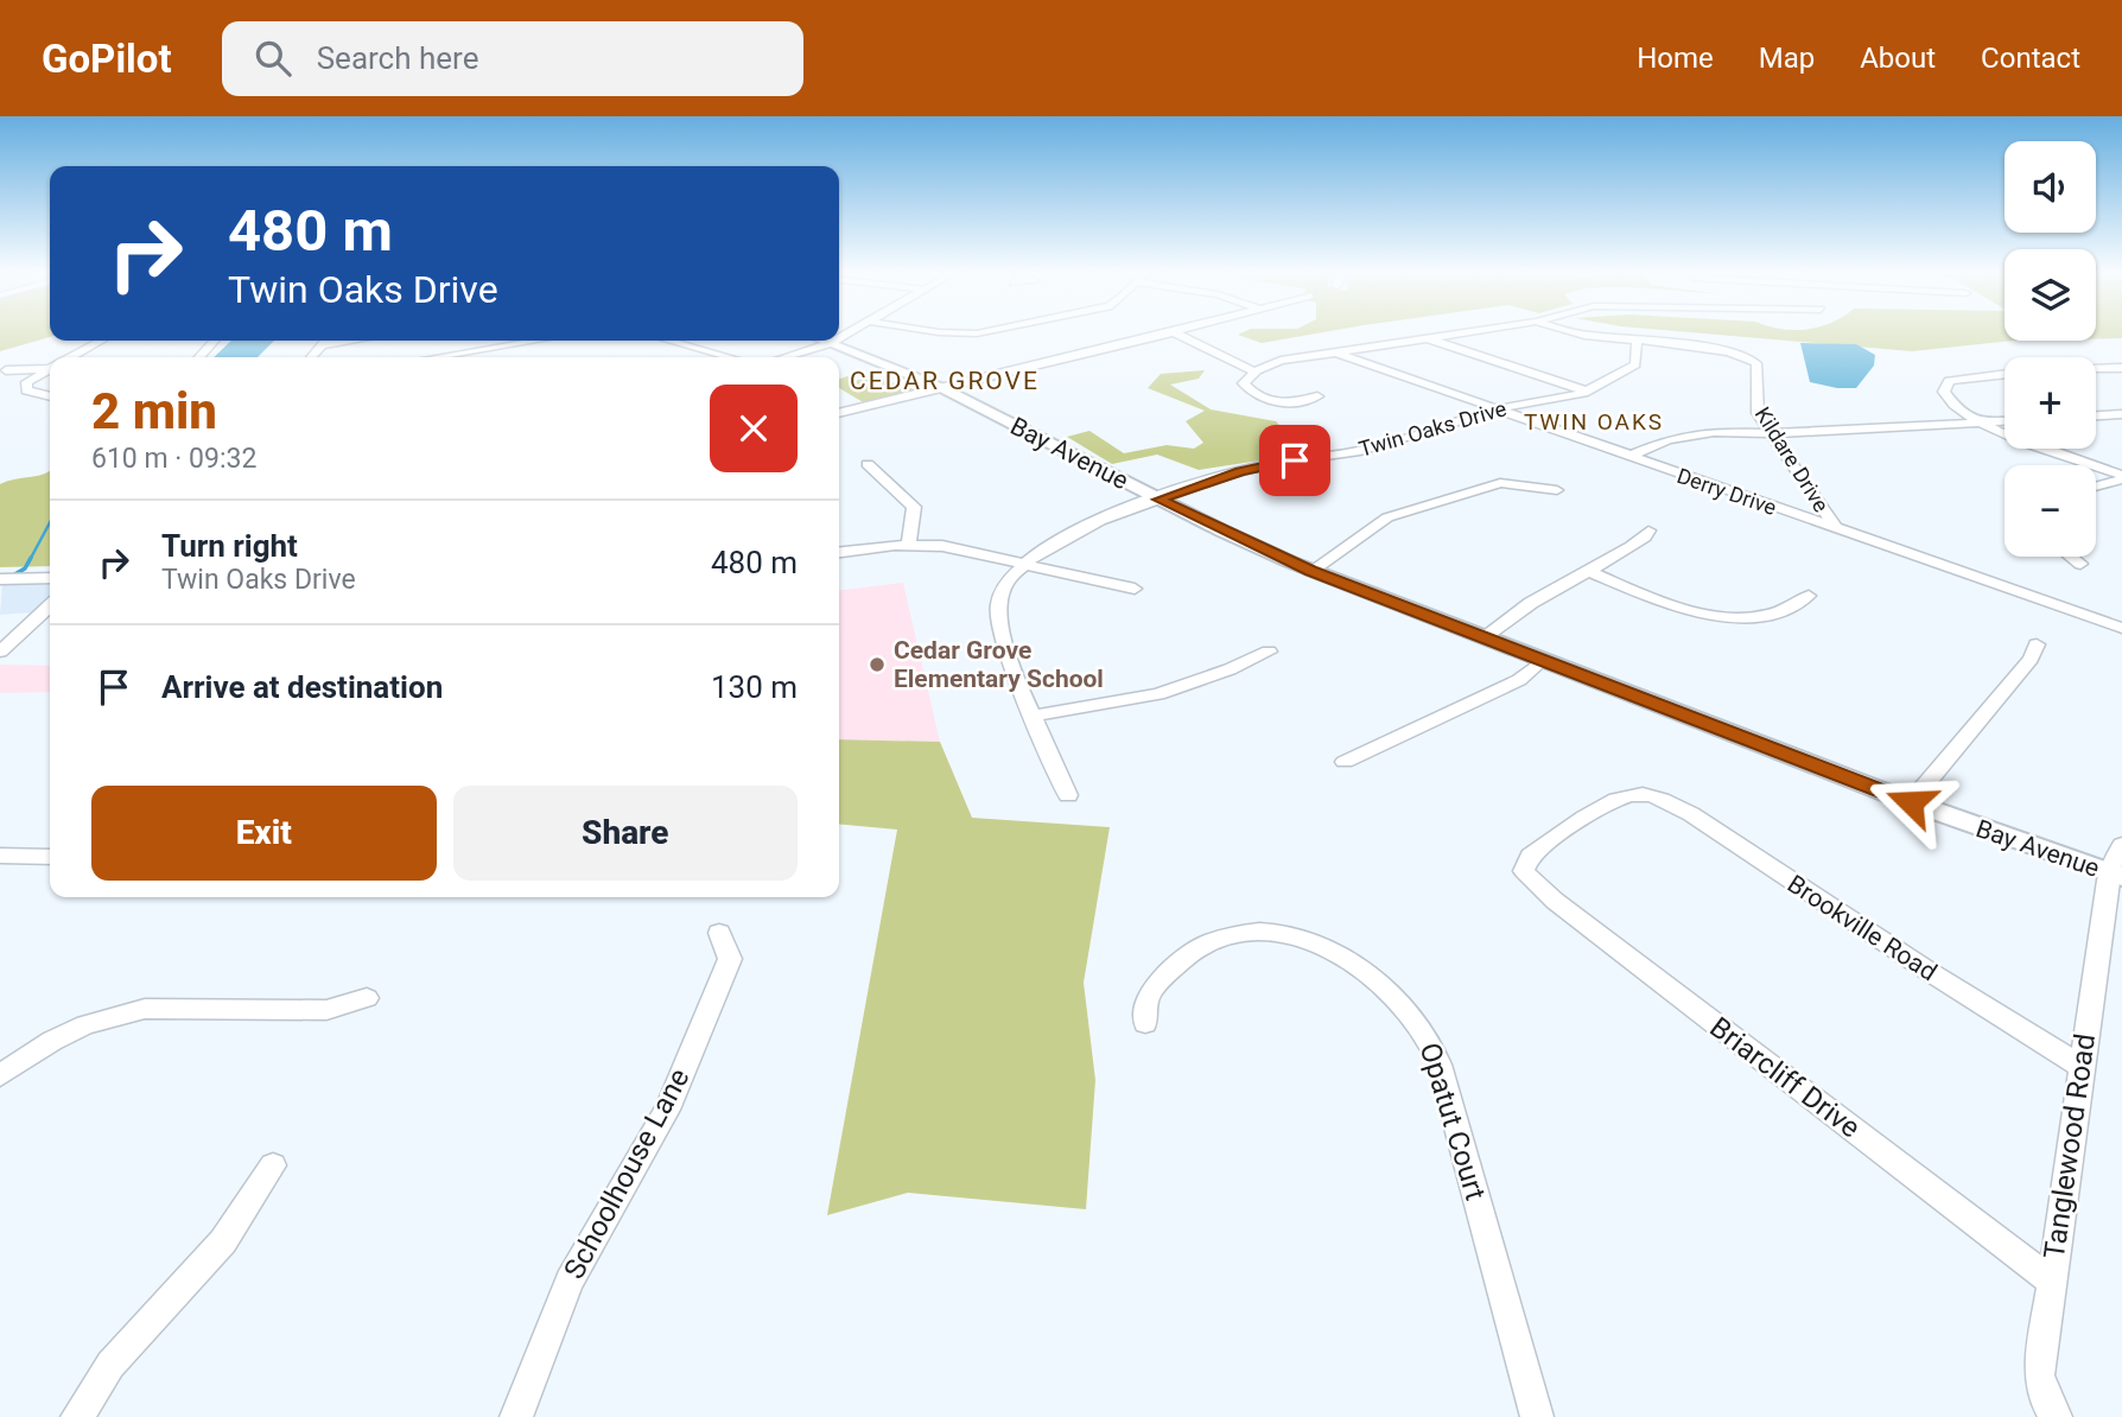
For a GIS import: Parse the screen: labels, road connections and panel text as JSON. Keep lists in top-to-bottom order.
{
  "streets": {
    "main road": ["Bay Avenue"],
    "street": [
      "Twin Oaks Drive",
      "Kildare Drive",
      "Derry Drive",
      "Brookville Road",
      "Briarcliff Drive",
      "Opatut Court",
      "Tanglewood Road",
      "Schoolhouse Lane"
    ]
  },
  "crossings": [
    ["Twin Oaks Drive", "Bay Avenue"],
    ["Twin Oaks Drive", "Kildare Drive"],
    ["Twin Oaks Drive", "Derry Drive"],
    ["Bay Avenue", "Tanglewood Road"],
    ["Kildare Drive", "Derry Drive"],
    ["Brookville Road", "Briarcliff Drive"],
    ["Brookville Road", "Tanglewood Road"],
    ["Briarcliff Drive", "Tanglewood Road"]
  ],
  "districts": ["CEDAR GROVE", "TWIN OAKS"],
  "places": ["Cedar Grove Elementary School"],
  "page": {
    "header": "GoPilot",
    "search": "Search here",
    "nav": [
      "Home",
      "Map",
      "About",
      "Contact"
    ],
    "map_buttons": ["+", "−"],
    "turn": ["480 m", "Twin Oaks Drive"],
    "heading": ["2 min", "610 m · 09:32"],
    "list": [
      {
        "name": "Turn right",
        "note": "Twin Oaks Drive",
        "value": "480 m"
      },
      {
        "name": "Arrive at destination",
        "value": "130 m"
      }
    ],
    "buttons": ["Exit", "Share"]
  }
}
